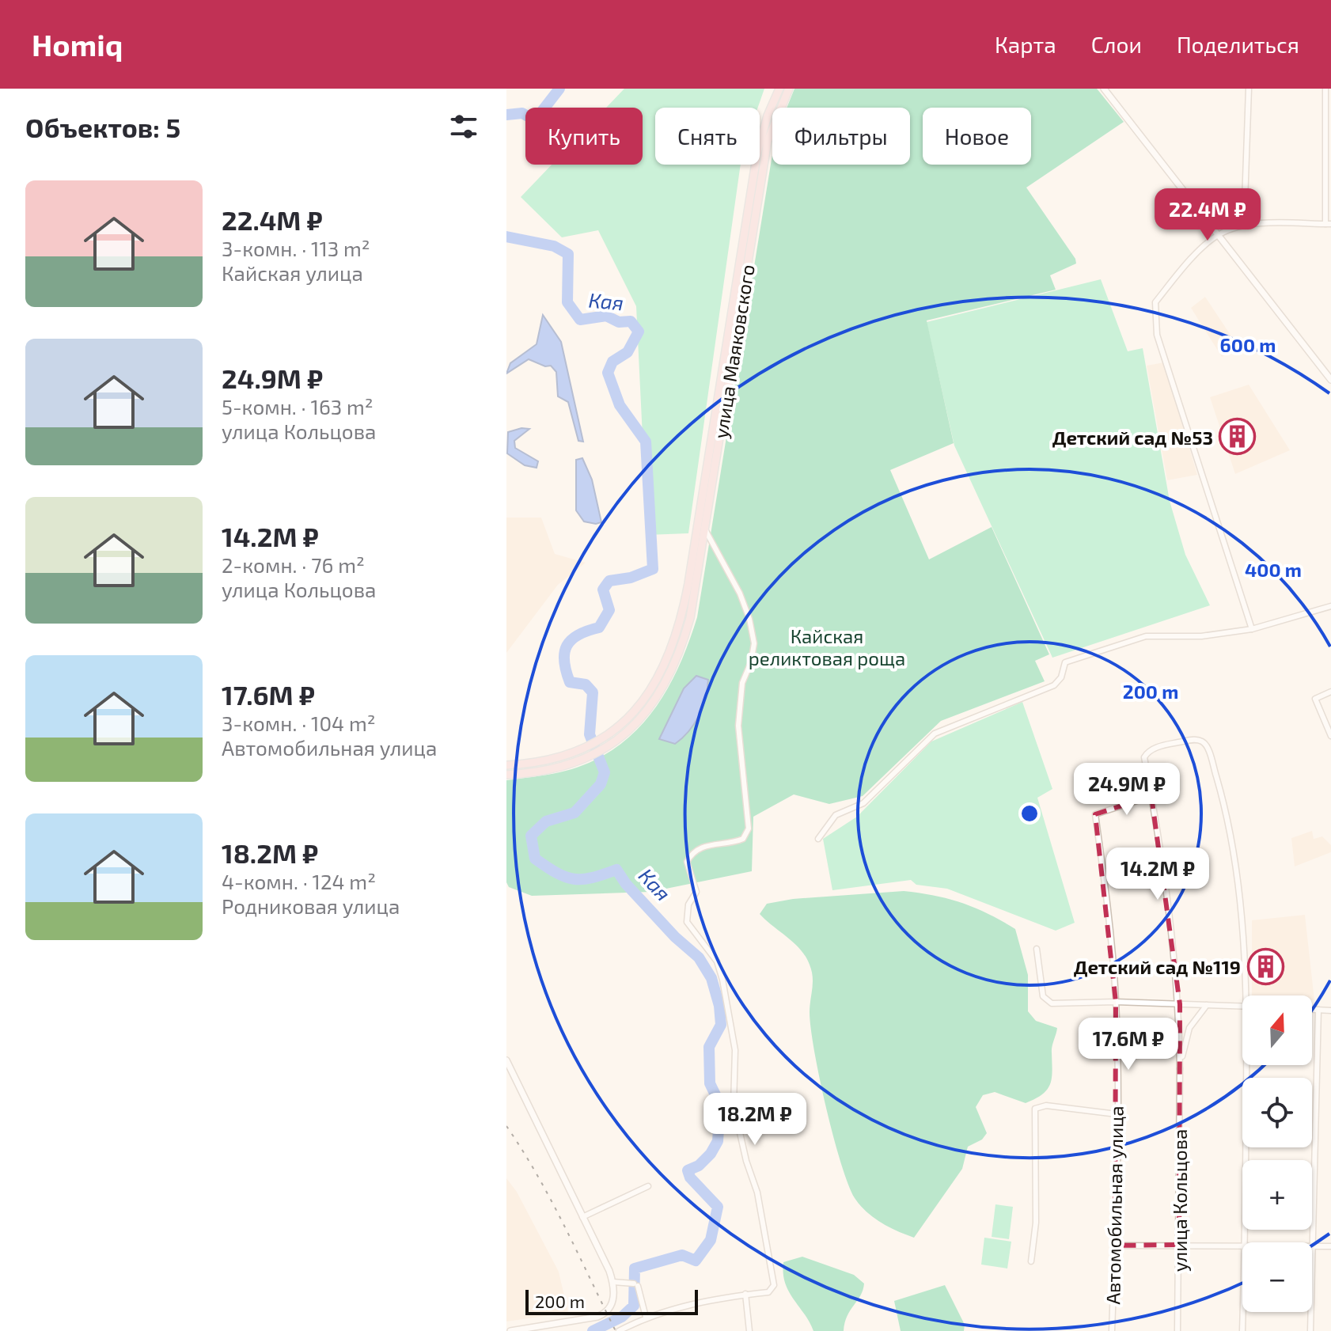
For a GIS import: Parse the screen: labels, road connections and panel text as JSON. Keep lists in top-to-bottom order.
{
  "streets": {
    "main road": ["улица Маяковского"],
    "street": ["улица Кольцова", "Автомобильная улица"]
  },
  "crossings": [
    ["улица Кольцова", "Автомобильная улица"]
  ],
  "water": ["Кая"],
  "parks": ["Кайская реликтовая роща"],
  "places": {
    "building": ["Детский сад №53", "Детский сад №119"]
  },
  "scale_bar": "200 m",
  "north": "top",
  "page": {
    "header": "Homiq",
    "nav": ["Карта", "Слои", "Поделиться"],
    "heading": "Объектов: 5",
    "chip": [
      "Купить",
      "Снять",
      "Фильтры",
      "Новое"
    ],
    "list": [
      {
        "name": "22.4M ₽",
        "note": "3-комн. · 113 m² · Кайская улица"
      },
      {
        "name": "24.9M ₽",
        "note": "5-комн. · 163 m² · улица Кольцова"
      },
      {
        "name": "14.2M ₽",
        "note": "2-комн. · 76 m² · улица Кольцова"
      },
      {
        "name": "17.6M ₽",
        "note": "3-комн. · 104 m² · Автомобильная улица"
      },
      {
        "name": "18.2M ₽",
        "note": "4-комн. · 124 m² · Родниковая улица"
      }
    ],
    "price": [
      "22.4M ₽",
      "24.9M ₽",
      "14.2M ₽",
      "17.6M ₽",
      "18.2M ₽"
    ],
    "map_buttons": ["+", "−"],
    "scale": "200 m"
  },
  "rings": ["600 m", "400 m", "200 m"]
}
